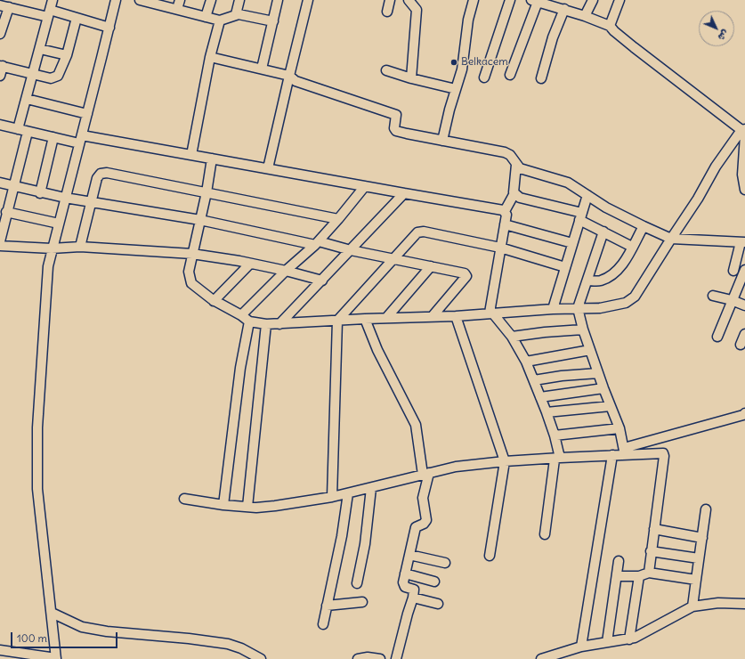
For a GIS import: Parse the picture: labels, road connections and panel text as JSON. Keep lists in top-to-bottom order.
{
  "places": ["Belkacem"],
  "scale_bar": "100 m",
  "north": "bottom right"
}
